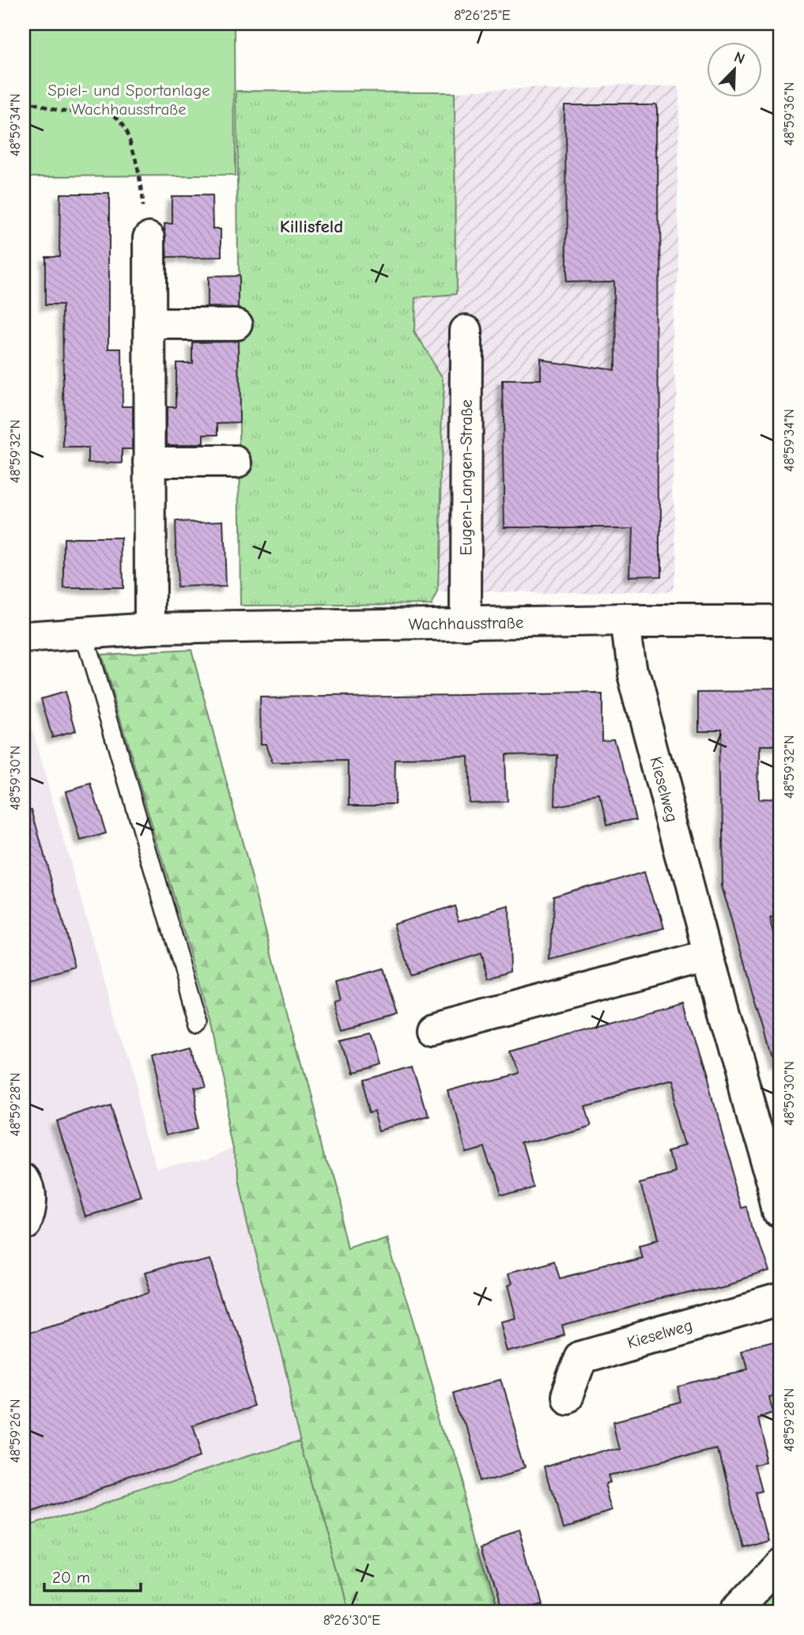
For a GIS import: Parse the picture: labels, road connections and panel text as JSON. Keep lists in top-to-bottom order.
{
  "streets": {
    "street": ["Eugen-Langen-Straße", "Wachhausstraße", "Kieselweg"]
  },
  "crossings": [
    ["Eugen-Langen-Straße", "Wachhausstraße"],
    ["Wachhausstraße", "Kieselweg"]
  ],
  "districts": ["Killisfeld"],
  "parks": ["Spiel- und Sportanlage Wachhausstraße"],
  "scale_bar": "20 m",
  "north": "top right",
  "coordinates": [
    "8°26'25\"E",
    "48°59'36\"N",
    "48°59'34\"N",
    "48°59'32\"N",
    "48°59'30\"N",
    "48°59'28\"N",
    "48°59'26\"N",
    "8°26'30\"E"
  ]
}
